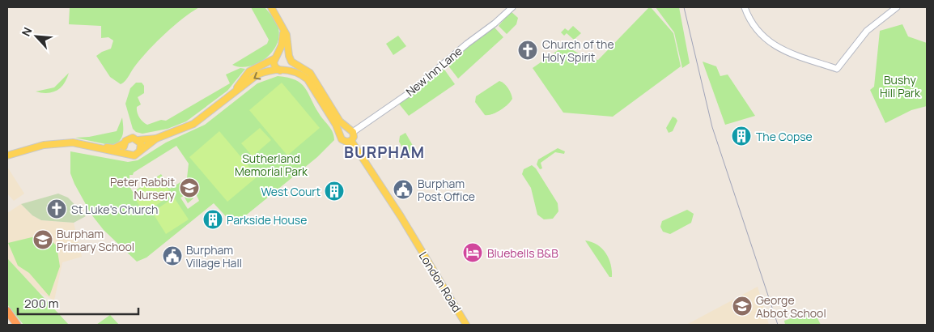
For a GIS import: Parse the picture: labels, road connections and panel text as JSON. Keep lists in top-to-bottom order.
{
  "streets": {
    "main road": ["London Road"],
    "street": ["New Inn Lane"]
  },
  "crossings": [
    ["New Inn Lane", "London Road"]
  ],
  "districts": ["BURPHAM"],
  "parks": ["Bushy Hill Park", "Sutherland Memorial Park"],
  "places": {
    "church": ["Church of the Holy Spirit", "St Luke's Church"],
    "building": ["The Copse", "West Court", "Parkside House"],
    "school or university": ["Peter Rabbit Nursery", "Burpham Primary School", "George Abbot School"],
    "public building": ["Burpham Post Office", "Burpham Village Hall"],
    "hotel": ["Bluebells B&B"]
  },
  "scale_bar": "200 m",
  "north": "top left"
}
